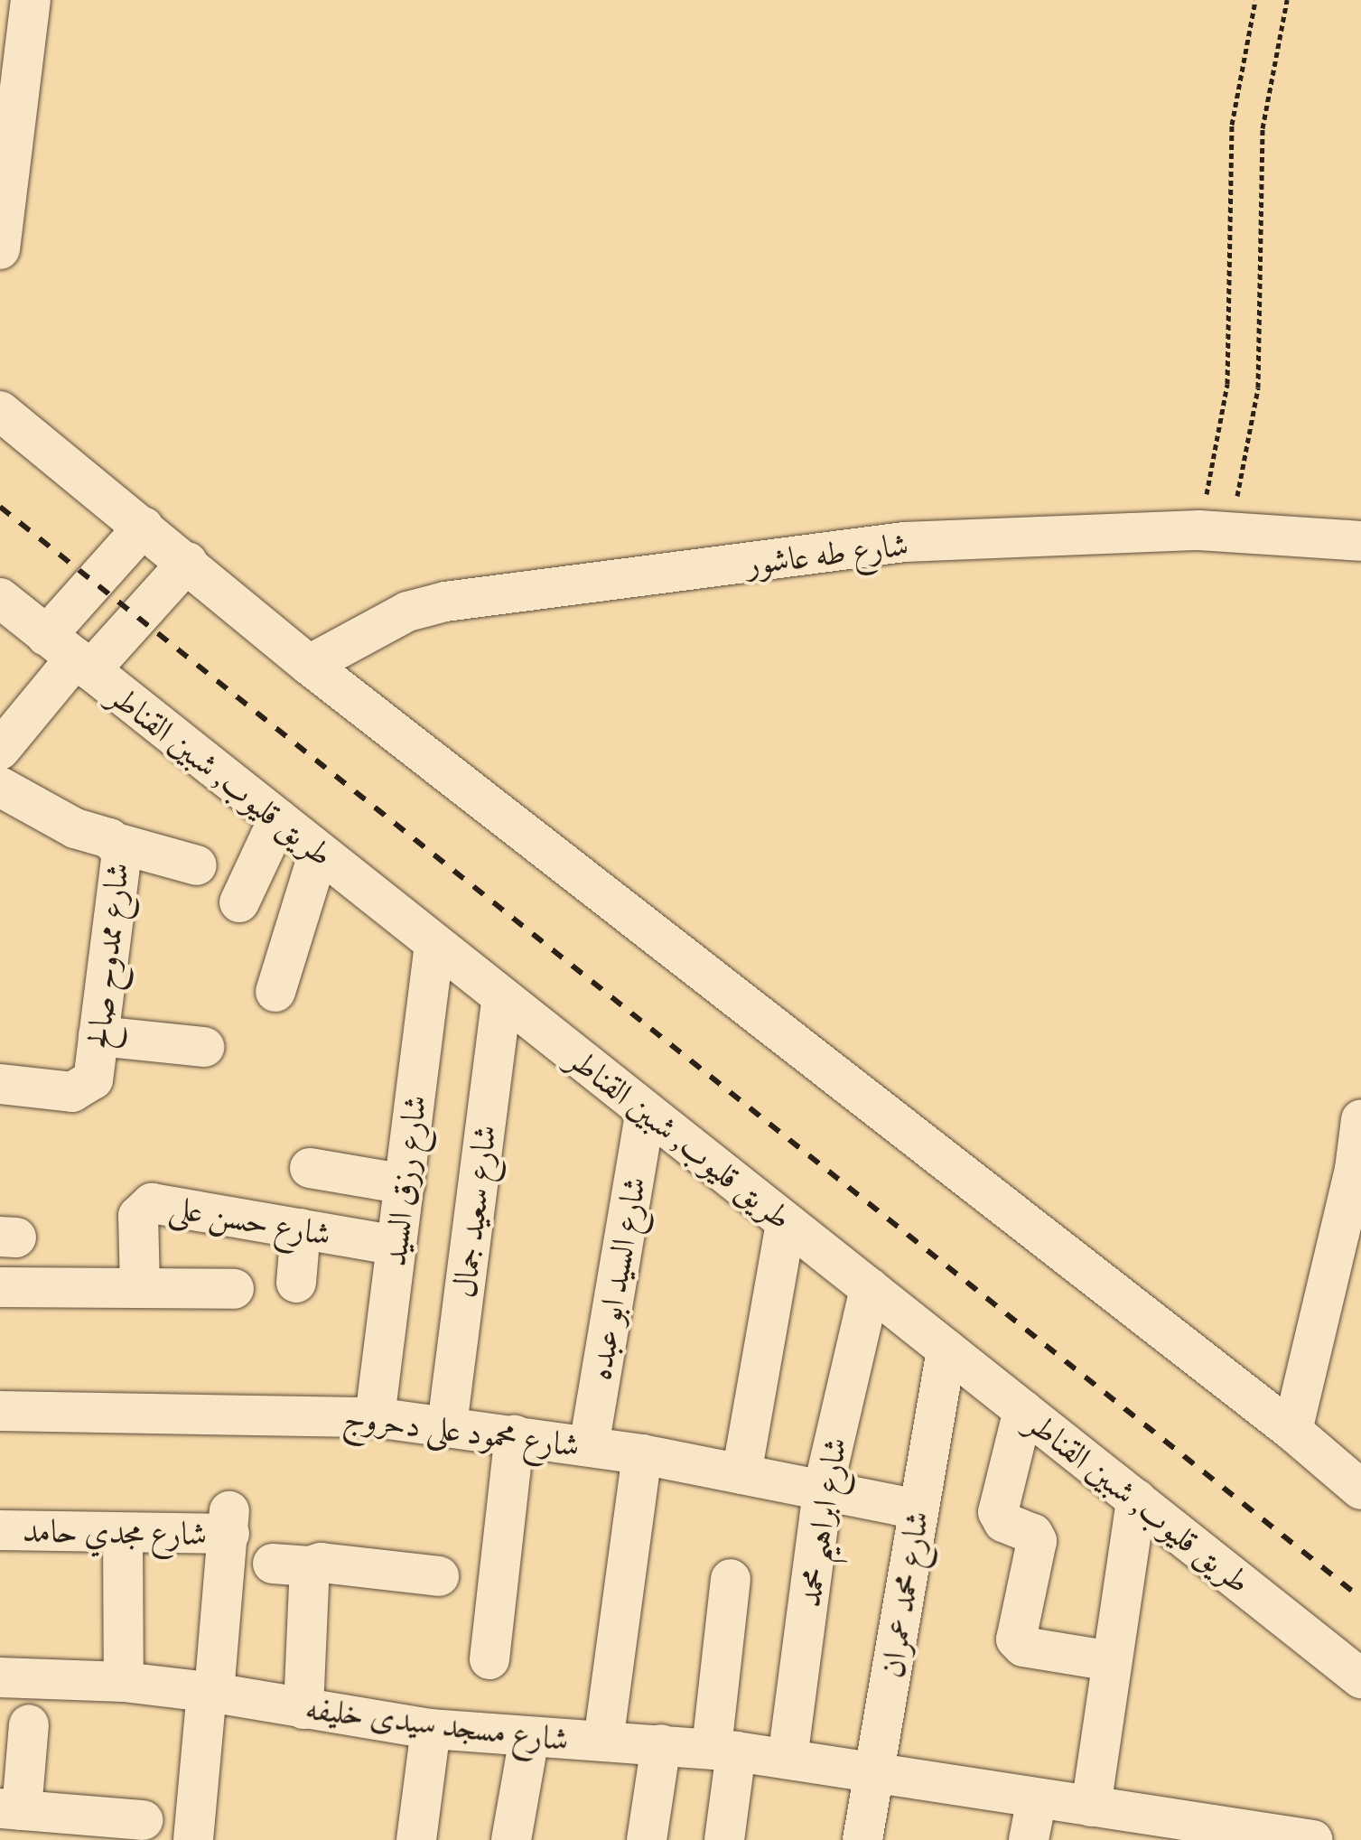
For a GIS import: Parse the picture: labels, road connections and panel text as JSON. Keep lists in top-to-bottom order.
{
  "streets": {
    "street": [
      "شارع طه عاشور",
      "طريق قليوب, شبين القناطر",
      "شارع ممدوح صالح",
      "شارع رزق السيد",
      "شارع سعيد جمال",
      "شارع حسن على",
      "شارع السيد ابو عبده",
      "شارع محمود على دحروج",
      "شارع ابراهيم محمد",
      "شارع مجدي حامد",
      "شارع محمد عمران",
      "شارع مسجد سيدى خليفه"
    ]
  },
  "crossings": [
    ["طريق قليوب, شبين القناطر", "شارع رزق السيد"],
    ["طريق قليوب, شبين القناطر", "شارع سعيد جمال"],
    ["طريق قليوب, شبين القناطر", "شارع السيد ابو عبده"],
    ["طريق قليوب, شبين القناطر", "شارع ابراهيم محمد"],
    ["طريق قليوب, شبين القناطر", "شارع محمد عمران"],
    ["شارع رزق السيد", "شارع حسن على"],
    ["شارع رزق السيد", "شارع محمود على دحروج"],
    ["شارع سعيد جمال", "شارع محمود على دحروج"],
    ["شارع السيد ابو عبده", "شارع محمود على دحروج"],
    ["شارع محمود على دحروج", "شارع ابراهيم محمد"],
    ["شارع محمود على دحروج", "شارع محمد عمران"],
    ["شارع ابراهيم محمد", "شارع مسجد سيدى خليفه"],
    ["شارع مجدي حامد", "شارع مسجد سيدى خليفه"],
    ["شارع محمد عمران", "شارع مسجد سيدى خليفه"]
  ]
}
